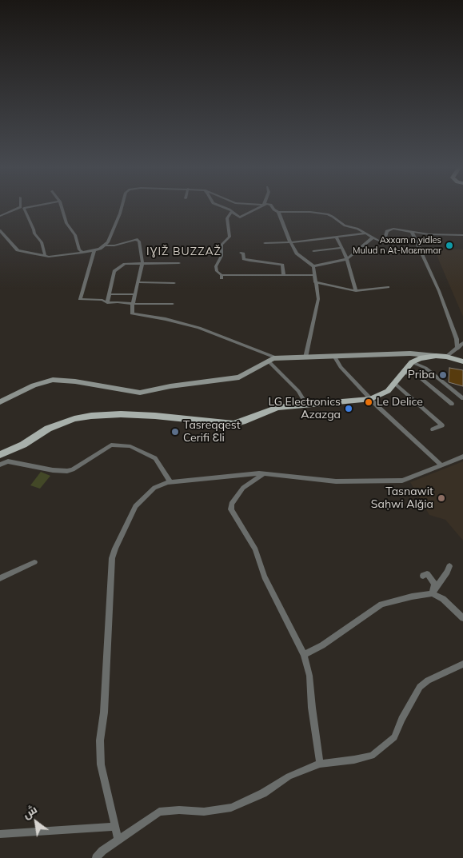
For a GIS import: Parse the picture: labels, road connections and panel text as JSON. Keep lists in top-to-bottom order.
{
  "districts": ["IƔIŽ BUZZAŽ"],
  "places": [
    "Axxam n yidles Mulud n At-Maɛmmar",
    "Priba",
    "Le Delice",
    "LG Electronics Azazga",
    "Tasreqqest Cerifi Ɛli",
    "Tasnawit Saḥwi Alǧia"
  ],
  "north": "top left"
}
